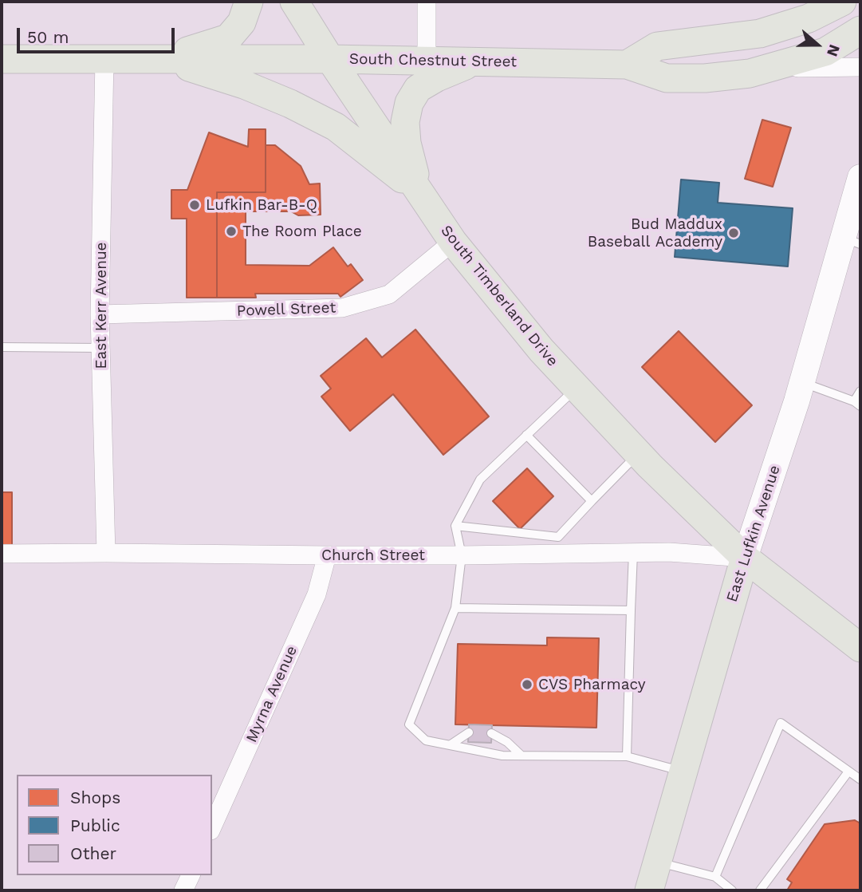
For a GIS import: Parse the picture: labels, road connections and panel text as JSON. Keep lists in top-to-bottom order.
{
  "streets": {
    "main road": ["South Chestnut Street", "South Timberland Drive", "East Lufkin Avenue"],
    "street": [
      "East Kerr Avenue",
      "Powell Street",
      "Church Street",
      "Myrna Avenue"
    ]
  },
  "crossings": [
    ["South Chestnut Street", "South Timberland Drive"],
    ["South Chestnut Street", "East Kerr Avenue"],
    ["South Timberland Drive", "Powell Street"],
    ["South Timberland Drive", "East Lufkin Avenue"],
    ["South Timberland Drive", "Church Street"],
    ["East Kerr Avenue", "Powell Street"],
    ["East Kerr Avenue", "Church Street"],
    ["East Lufkin Avenue", "Church Street"],
    ["Church Street", "Myrna Avenue"]
  ],
  "places": [
    "Lufkin Bar-B-Q",
    "The Room Place",
    "Bud Maddux Baseball Academy",
    "CVS Pharmacy"
  ],
  "legend": ["Shops", "Public", "Other"],
  "scale_bar": "50 m",
  "north": "right"
}
